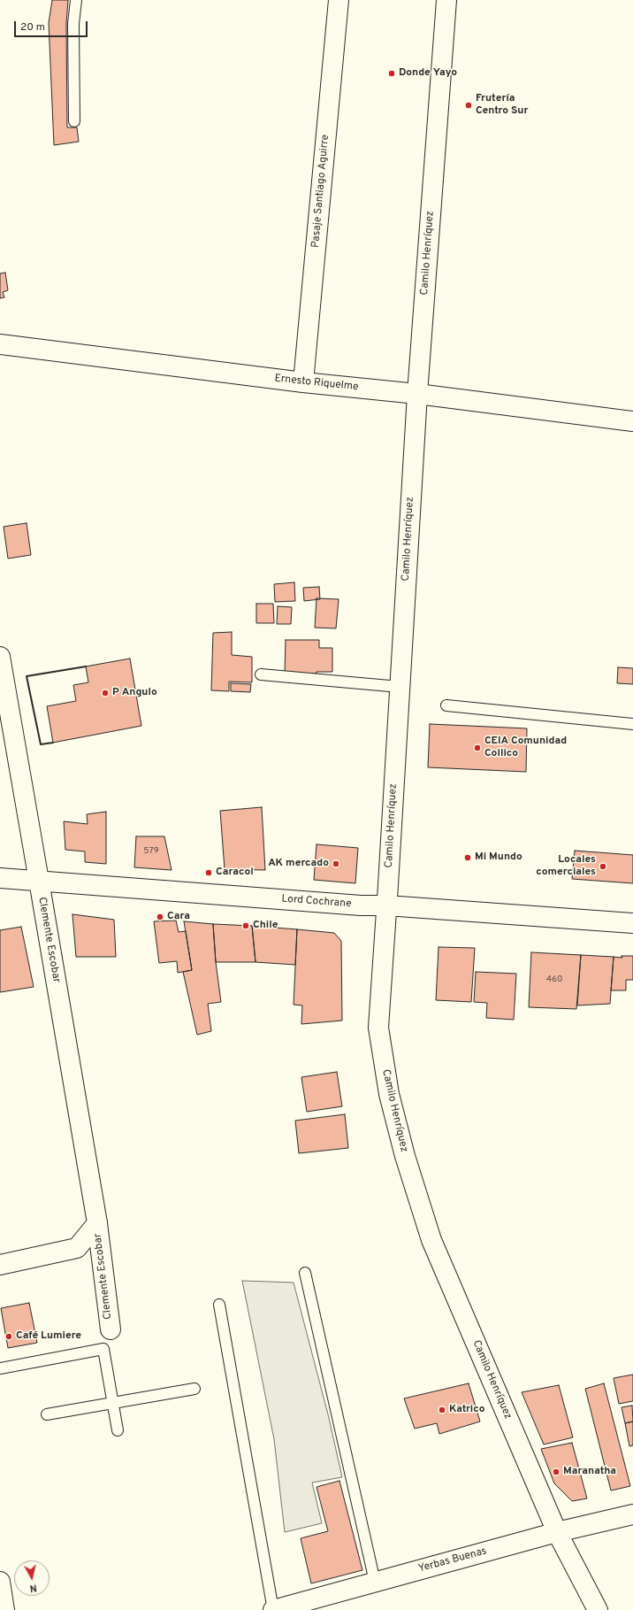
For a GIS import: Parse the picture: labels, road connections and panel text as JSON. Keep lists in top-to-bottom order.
{
  "streets": {
    "street": [
      "Pasaje Santiago Aguirre",
      "Camilo Henríquez",
      "Ernesto Riquelme",
      "Lord Cochrane",
      "Clemente Escobar",
      "Yerbas Buenas"
    ]
  },
  "crossings": [
    ["Pasaje Santiago Aguirre", "Ernesto Riquelme"],
    ["Camilo Henríquez", "Ernesto Riquelme"],
    ["Camilo Henríquez", "Lord Cochrane"],
    ["Camilo Henríquez", "Yerbas Buenas"],
    ["Lord Cochrane", "Clemente Escobar"]
  ],
  "places": [
    "Donde Yayo",
    "Frutería Centro Sur",
    "P Angulo",
    "CEIA Comunidad Collico",
    "Mi Mundo",
    "AK mercado",
    "Locales comerciales",
    "Caracol",
    "Cara",
    "Chile",
    "Café Lumiere",
    "Katrico",
    "Maranatha"
  ],
  "house_numbers": ["579", "460"],
  "scale_bar": "20 m",
  "north": "bottom"
}
